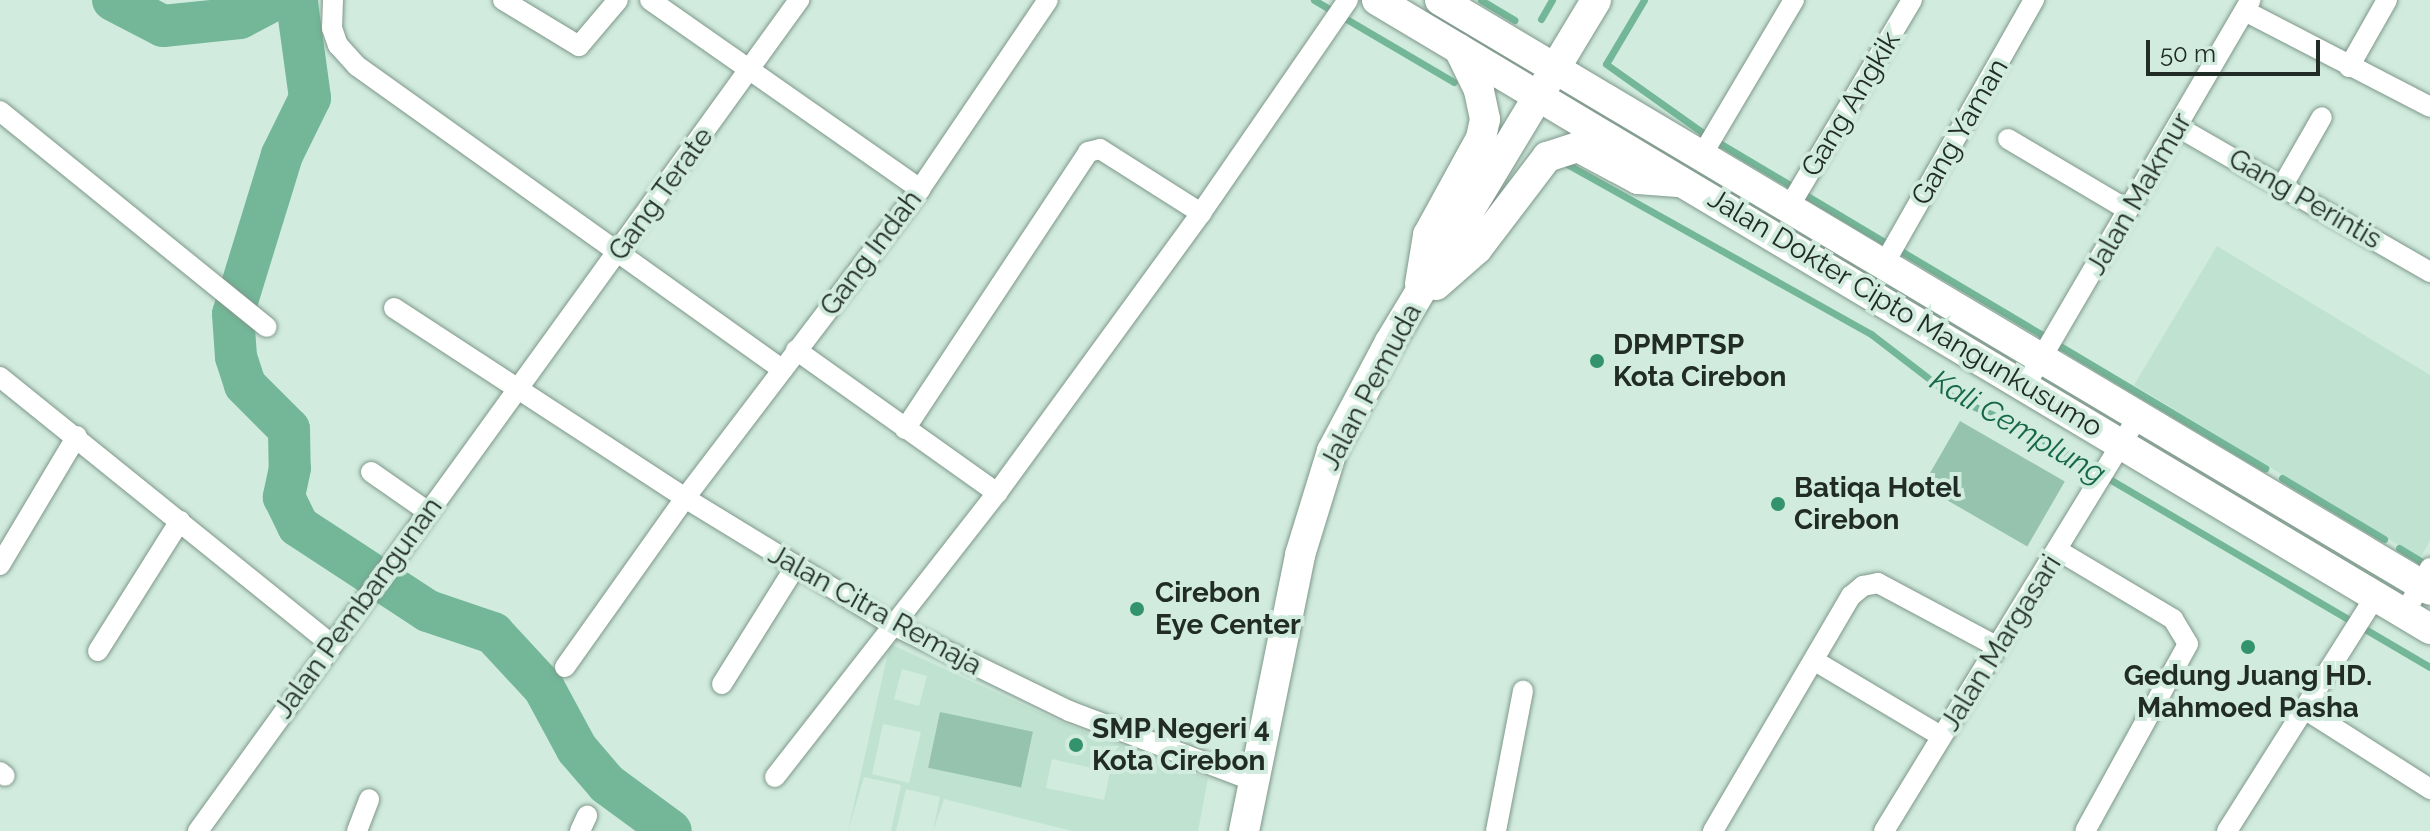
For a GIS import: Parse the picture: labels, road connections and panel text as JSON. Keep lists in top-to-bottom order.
{
  "streets": {
    "main road": ["Jalan Dokter Cipto Mangunkusumo", "Jalan Pemuda"],
    "street": [
      "Gang Angkik",
      "Gang Yaman",
      "Gang Terate",
      "Jalan Makmur",
      "Gang Perintis",
      "Gang Indah",
      "Jalan Pembangunan",
      "Jalan Citra Remaja",
      "Jalan Margasari"
    ]
  },
  "crossings": [
    ["Gang Angkik", "Jalan Dokter Cipto Mangunkusumo"],
    ["Gang Yaman", "Jalan Dokter Cipto Mangunkusumo"],
    ["Gang Terate", "Jalan Pembangunan"],
    ["Gang Terate", "Jalan Citra Remaja"],
    ["Jalan Makmur", "Gang Perintis"],
    ["Jalan Makmur", "Jalan Dokter Cipto Mangunkusumo"],
    ["Gang Indah", "Jalan Citra Remaja"],
    ["Jalan Dokter Cipto Mangunkusumo", "Jalan Pemuda"],
    ["Jalan Dokter Cipto Mangunkusumo", "Jalan Margasari"],
    ["Jalan Pemuda", "Jalan Citra Remaja"],
    ["Jalan Pembangunan", "Jalan Citra Remaja"]
  ],
  "water": ["Kali Cemplung"],
  "places": [
    "DPMPTSP Kota Cirebon",
    "Batiqa Hotel Cirebon",
    "Cirebon Eye Center",
    "Gedung Juang HD. Mahmoed Pasha",
    "SMP Negeri 4 Kota Cirebon"
  ],
  "scale_bar": "50 m"
}
